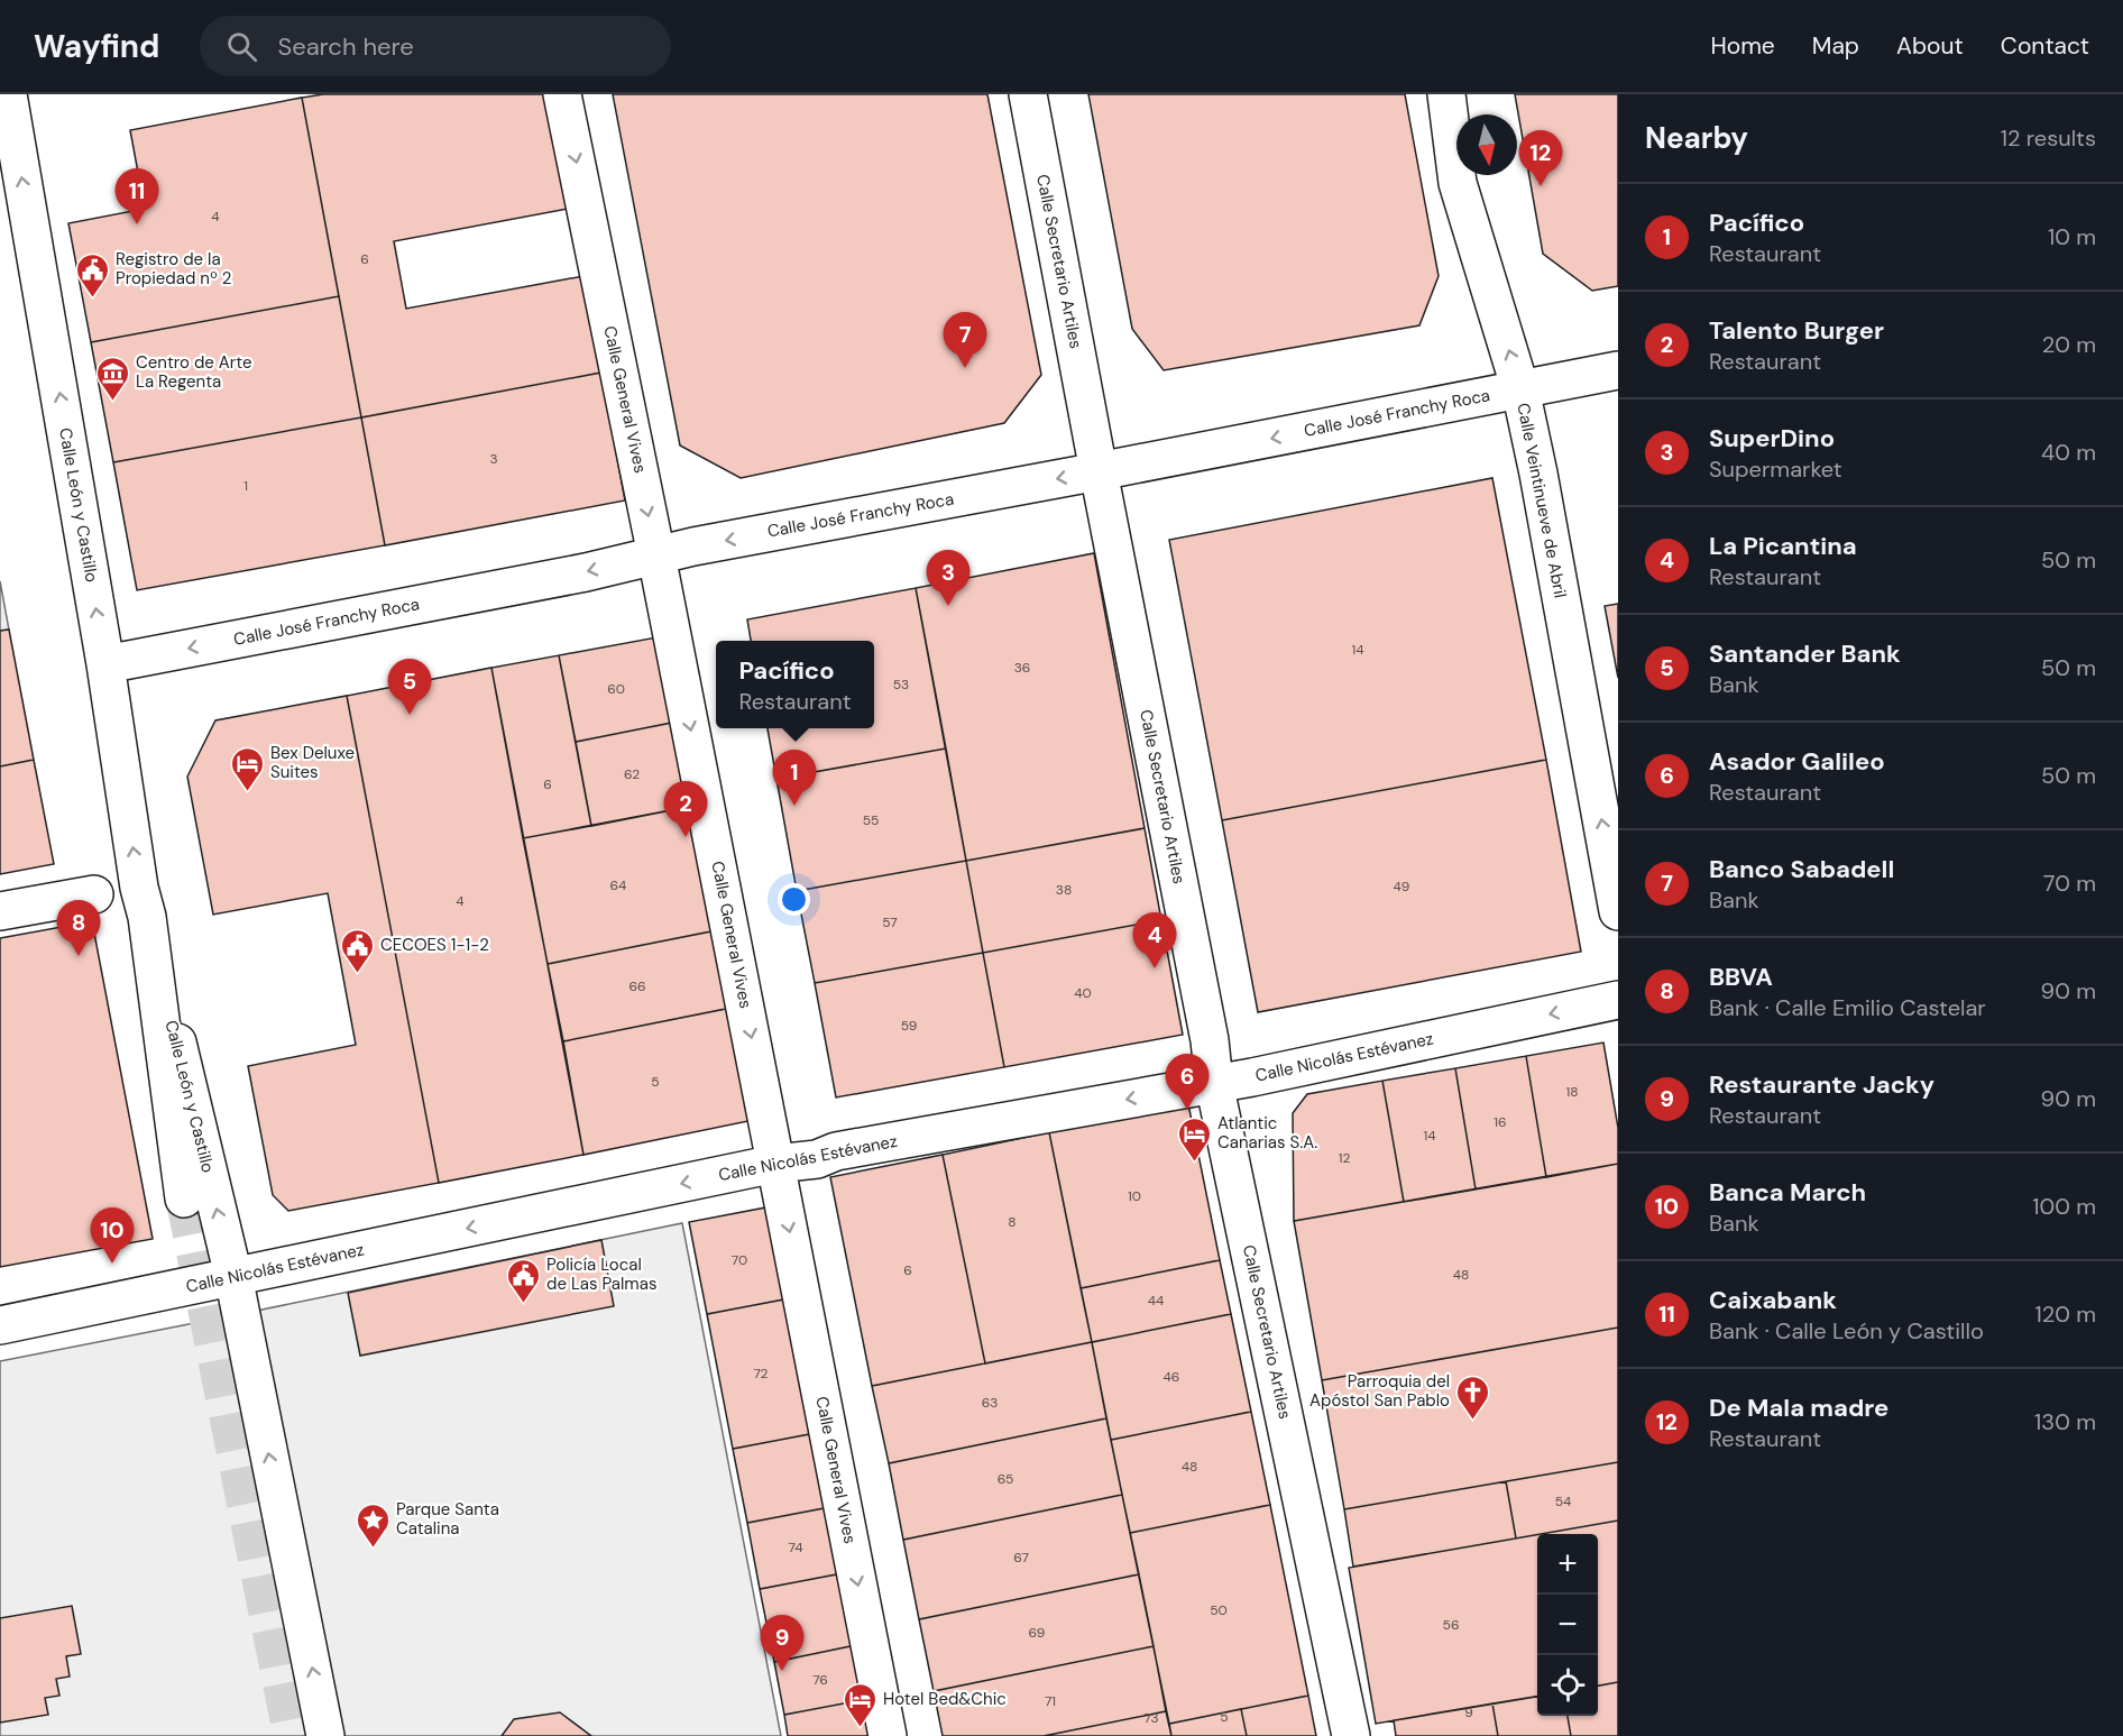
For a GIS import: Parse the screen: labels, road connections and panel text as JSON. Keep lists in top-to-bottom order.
{
  "streets": {
    "street": [
      "Calle Secretario Artiles",
      "Calle General Vives",
      "Calle José Franchy Roca",
      "Calle Veintinueve de Abril",
      "Calle León y Castillo",
      "Calle Nicolás Estévanez"
    ]
  },
  "crossings": [
    ["Calle Secretario Artiles", "Calle José Franchy Roca"],
    ["Calle Secretario Artiles", "Calle Nicolás Estévanez"],
    ["Calle General Vives", "Calle José Franchy Roca"],
    ["Calle General Vives", "Calle Nicolás Estévanez"],
    ["Calle José Franchy Roca", "Calle Veintinueve de Abril"],
    ["Calle José Franchy Roca", "Calle León y Castillo"],
    ["Calle León y Castillo", "Calle Nicolás Estévanez"]
  ],
  "one_way": [
    "Calle General Vives",
    "Calle José Franchy Roca",
    "Calle Veintinueve de Abril",
    "Calle León y Castillo",
    "Calle Nicolás Estévanez"
  ],
  "places": {
    "public building": ["Registro de la Propiedad nº 2", "CECOES 1-1-2", "Policía Local de Las Palmas"],
    "museum": ["Centro de Arte La Regenta"],
    "hotel": ["Bex Deluxe Suites", "Atlantic Canarias S.A.", "Hotel Bed&Chic"],
    "church": ["Parroquia del Apóstol San Pablo"],
    "place": ["Parque Santa Catalina"]
  },
  "house_numbers": [
    "4",
    "6",
    "3",
    "1",
    "14",
    "36",
    "53",
    "60",
    "62",
    "6",
    "55",
    "64",
    "49",
    "38",
    "4",
    "57",
    "66",
    "40",
    "59",
    "5",
    "18",
    "16",
    "14",
    "12",
    "10",
    "8",
    "70",
    "6",
    "48",
    "44",
    "72",
    "46",
    "63",
    "48",
    "65",
    "54",
    "74",
    "67",
    "50",
    "56",
    "69",
    "76",
    "71",
    "9",
    "5",
    "73"
  ],
  "north": "bottom",
  "page": {
    "header": "Wayfind",
    "search": "Search here",
    "nav": [
      "Home",
      "Map",
      "About",
      "Contact"
    ],
    "heading": ["Nearby", "12 results"],
    "pins": [
      "12",
      "11",
      "7",
      "3",
      "5",
      "1",
      "2",
      "8",
      "4",
      "6",
      "10",
      "9"
    ],
    "list": [
      {
        "mark": "1",
        "name": "Pacífico",
        "note": "Restaurant",
        "value": "10 m"
      },
      {
        "mark": "2",
        "name": "Talento Burger",
        "note": "Restaurant",
        "value": "20 m"
      },
      {
        "mark": "3",
        "name": "SuperDino",
        "note": "Supermarket",
        "value": "40 m"
      },
      {
        "mark": "4",
        "name": "La Picantina",
        "note": "Restaurant",
        "value": "50 m"
      },
      {
        "mark": "5",
        "name": "Santander Bank",
        "note": "Bank",
        "value": "50 m"
      },
      {
        "mark": "6",
        "name": "Asador Galileo",
        "note": "Restaurant",
        "value": "50 m"
      },
      {
        "mark": "7",
        "name": "Banco Sabadell",
        "note": "Bank",
        "value": "70 m"
      },
      {
        "mark": "8",
        "name": "BBVA",
        "note": "Bank · Calle Emilio Castelar",
        "value": "90 m"
      },
      {
        "mark": "9",
        "name": "Restaurante Jacky",
        "note": "Restaurant",
        "value": "90 m"
      },
      {
        "mark": "10",
        "name": "Banca March",
        "note": "Bank",
        "value": "100 m"
      },
      {
        "mark": "11",
        "name": "Caixabank",
        "note": "Bank · Calle León y Castillo",
        "value": "120 m"
      },
      {
        "mark": "12",
        "name": "De Mala madre",
        "note": "Restaurant",
        "value": "130 m"
      }
    ],
    "popup": ["Pacífico", "Restaurant"],
    "map_buttons": ["+", "−"]
  }
}
